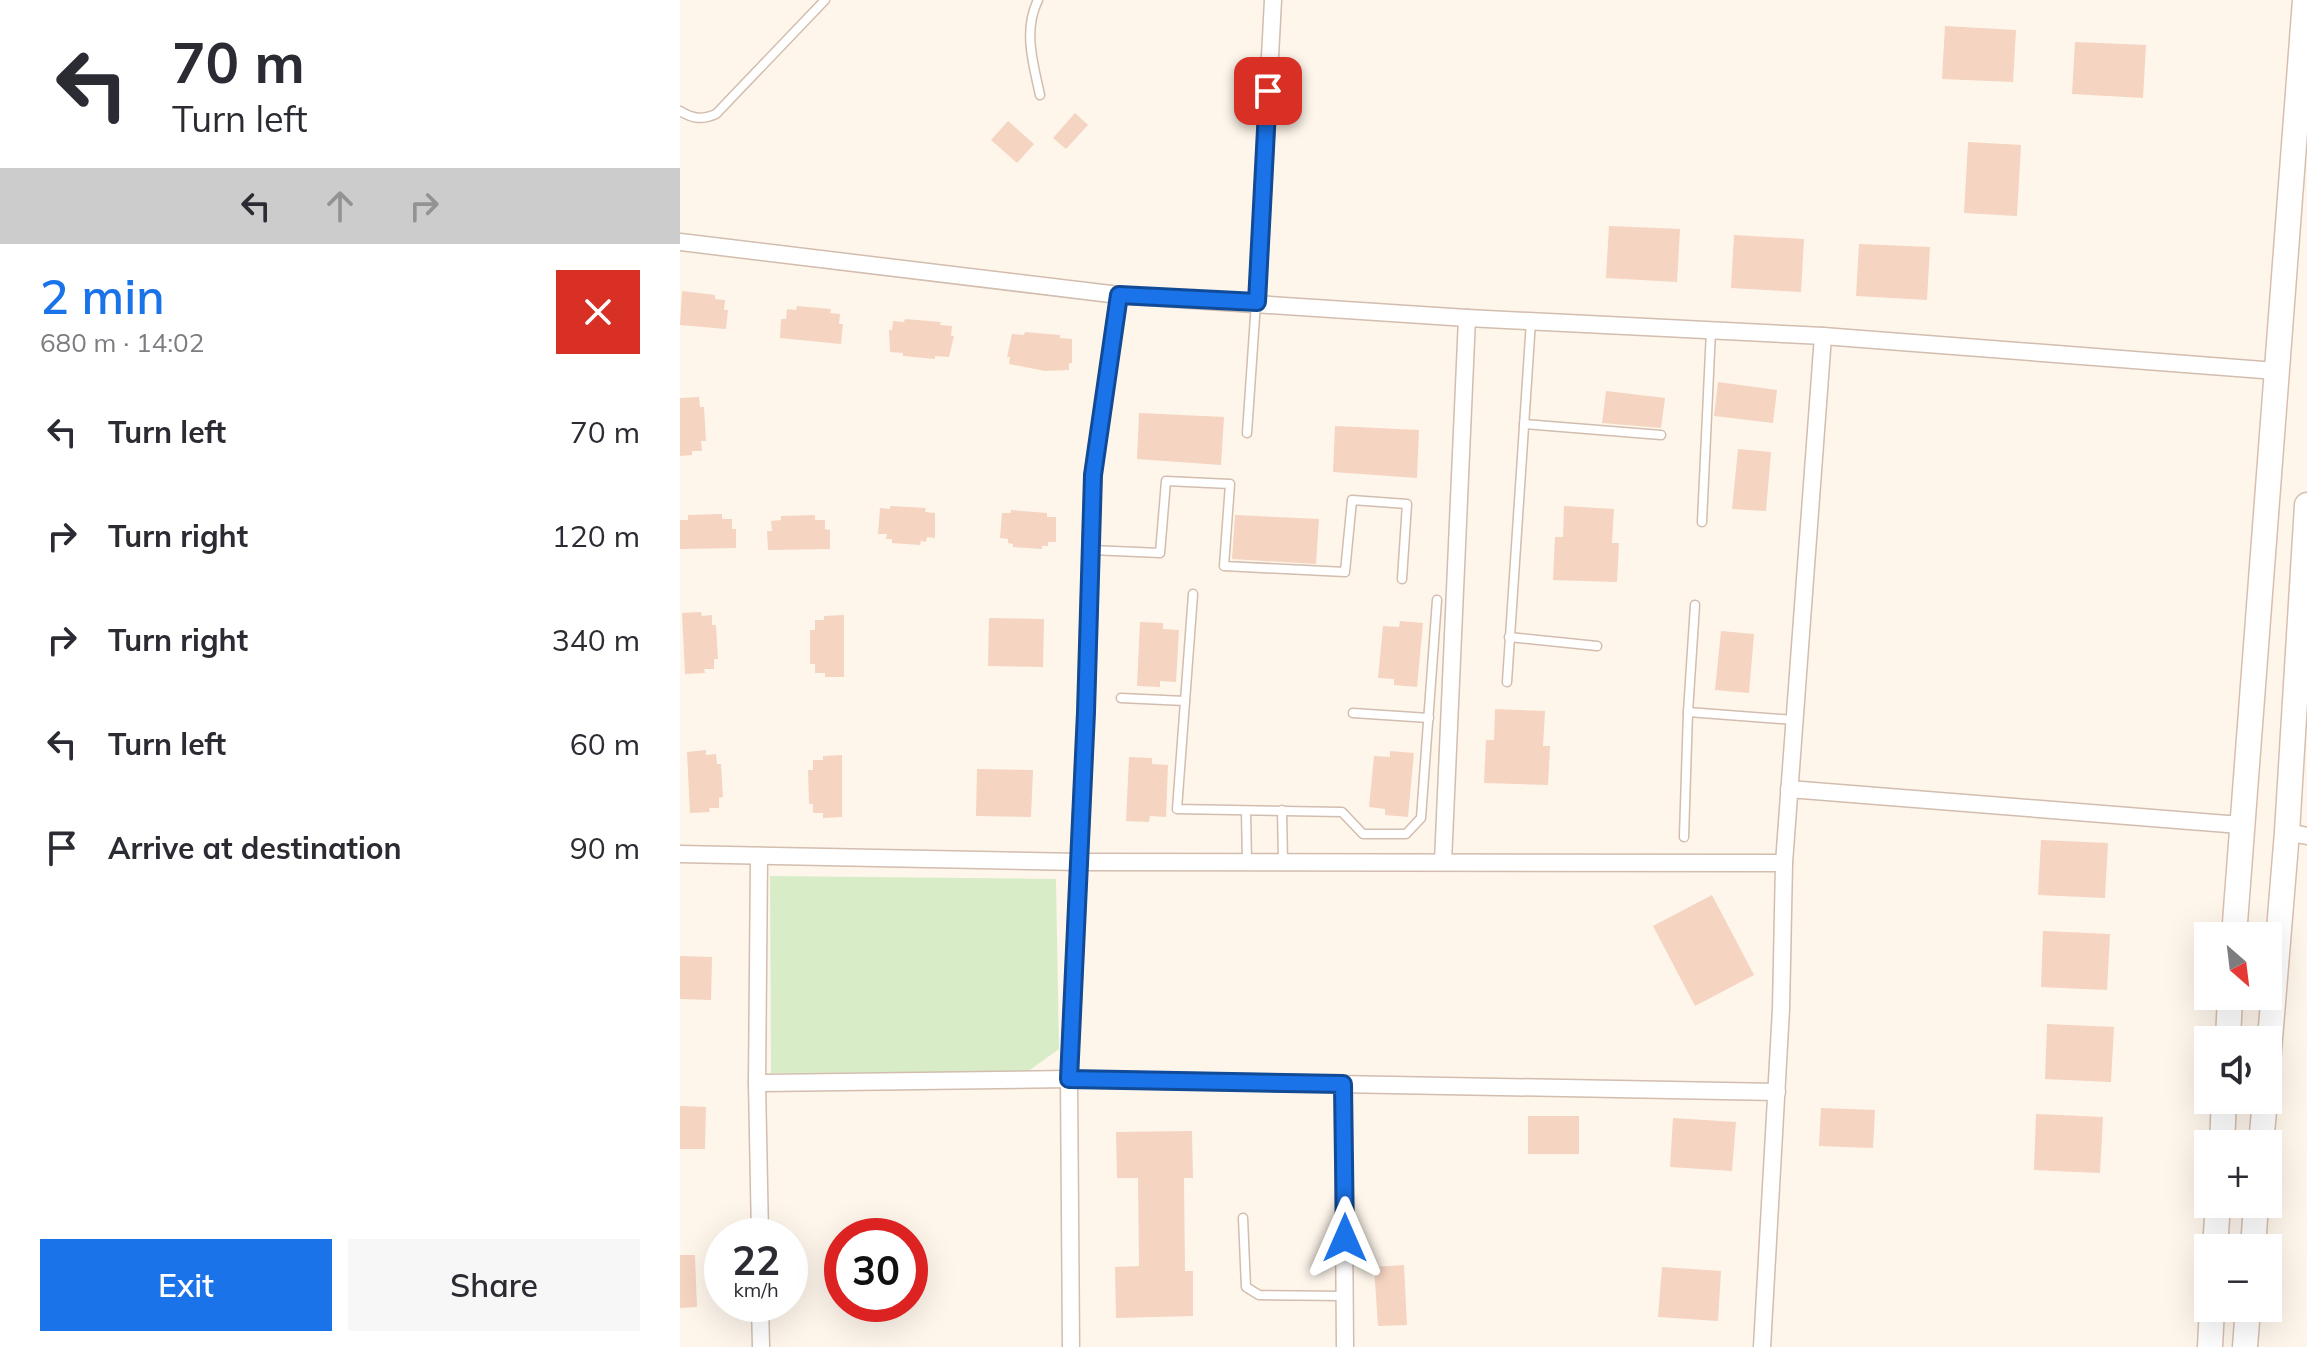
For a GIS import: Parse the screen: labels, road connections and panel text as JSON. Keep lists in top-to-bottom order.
{
  "north": "bottom right",
  "page": {
    "turn": ["70 m", "Turn left"],
    "heading": ["2 min", "680 m · 14:02"],
    "list": [
      {
        "name": "Turn left",
        "value": "70 m"
      },
      {
        "name": "Turn right",
        "value": "120 m"
      },
      {
        "name": "Turn right",
        "value": "340 m"
      },
      {
        "name": "Turn left",
        "value": "60 m"
      },
      {
        "name": "Arrive at destination",
        "value": "90 m"
      }
    ],
    "map_buttons": ["+", "−"],
    "speed": "22 km/h",
    "limit": "30",
    "buttons": ["Exit", "Share"]
  }
}
